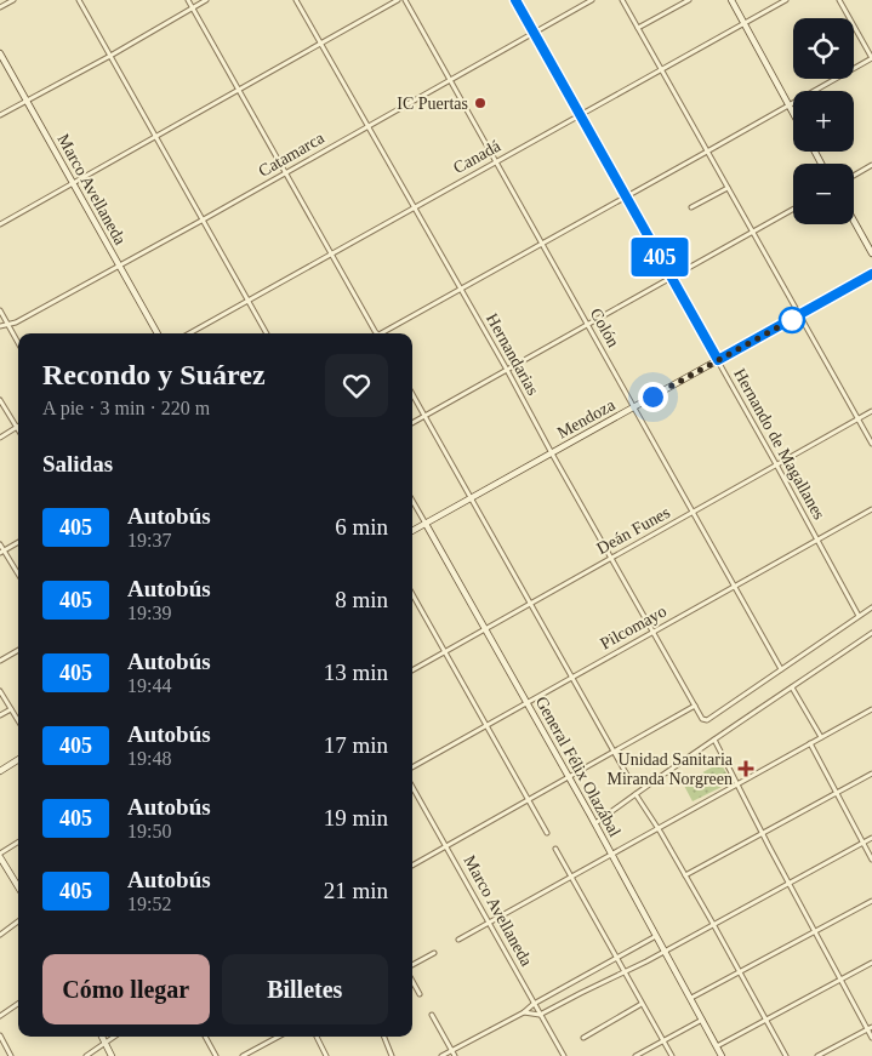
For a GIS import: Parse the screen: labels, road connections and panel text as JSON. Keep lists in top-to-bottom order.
{
  "streets": {
    "street": [
      "Catamarca",
      "Canadá",
      "Marco Avellaneda",
      "Colón",
      "Hernandarias",
      "Mendoza",
      "Hernando de Magallanes",
      "Deán Funes",
      "Pilcomayo",
      "General Félix Olazábal"
    ]
  },
  "crossings": [
    ["Catamarca", "Marco Avellaneda"],
    ["Catamarca", "Colón"],
    ["Catamarca", "Hernandarias"],
    ["Catamarca", "Hernando de Magallanes"],
    ["Canadá", "Colón"],
    ["Canadá", "Hernandarias"],
    ["Canadá", "Hernando de Magallanes"],
    ["Colón", "Hernandarias"],
    ["Colón", "Mendoza"],
    ["Colón", "Deán Funes"],
    ["Colón", "Pilcomayo"],
    ["Hernandarias", "Mendoza"],
    ["Hernandarias", "Deán Funes"],
    ["Hernandarias", "Pilcomayo"],
    ["Mendoza", "Hernando de Magallanes"],
    ["Mendoza", "General Félix Olazábal"],
    ["Hernando de Magallanes", "Deán Funes"],
    ["Hernando de Magallanes", "Pilcomayo"],
    ["Deán Funes", "General Félix Olazábal"],
    ["Pilcomayo", "General Félix Olazábal"]
  ],
  "places": {
    "other": ["IC Puertas"],
    "health": ["Unidad Sanitaria Miranda Norgreen"]
  },
  "lines": ["bus line 405"],
  "page": {
    "on_map": "405",
    "map_buttons": ["+", "−"],
    "heading": [
      ["Recondo y Suárez", "A pie · 3 min · 220 m"],
      "Salidas"
    ],
    "list": [
      {
        "mark": "405",
        "name": "Autobús",
        "note": "19:37",
        "value": "6 min"
      },
      {
        "mark": "405",
        "name": "Autobús",
        "note": "19:39",
        "value": "8 min"
      },
      {
        "mark": "405",
        "name": "Autobús",
        "note": "19:44",
        "value": "13 min"
      },
      {
        "mark": "405",
        "name": "Autobús",
        "note": "19:48",
        "value": "17 min"
      },
      {
        "mark": "405",
        "name": "Autobús",
        "note": "19:50",
        "value": "19 min"
      },
      {
        "mark": "405",
        "name": "Autobús",
        "note": "19:52",
        "value": "21 min"
      }
    ],
    "buttons": ["Cómo llegar", "Billetes"]
  }
}
